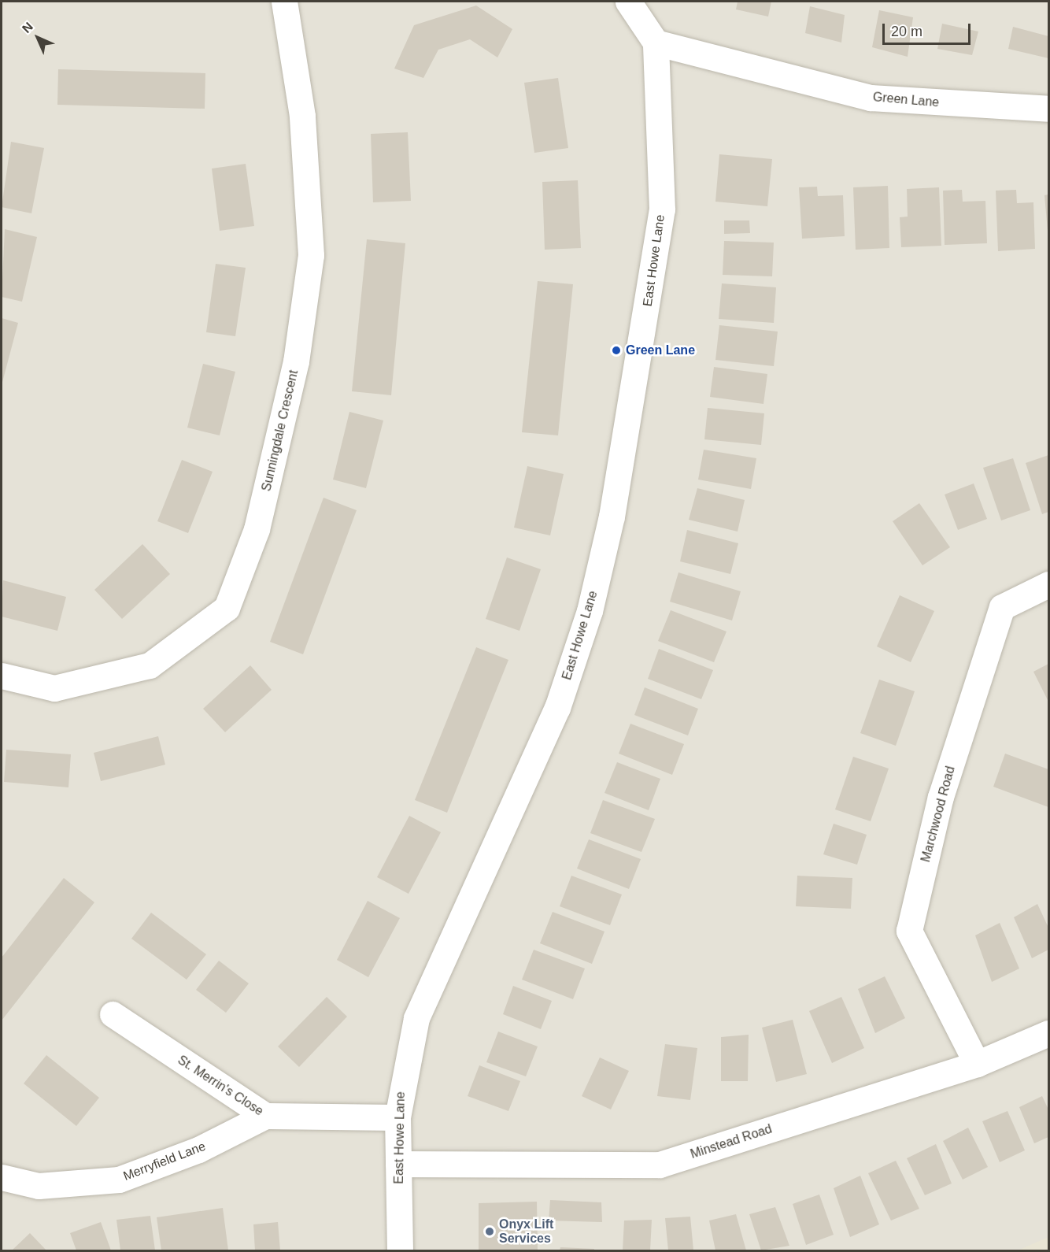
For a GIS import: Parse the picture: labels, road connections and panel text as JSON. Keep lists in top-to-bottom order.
{
  "streets": {
    "street": [
      "Green Lane",
      "East Howe Lane",
      "Sunningdale Crescent",
      "Marchwood Road",
      "St. Merrin's Close",
      "Minstead Road",
      "Merryfield Lane"
    ]
  },
  "crossings": [
    ["Green Lane", "East Howe Lane"],
    ["East Howe Lane", "St. Merrin's Close"],
    ["East Howe Lane", "Minstead Road"],
    ["Marchwood Road", "Minstead Road"],
    ["St. Merrin's Close", "Merryfield Lane"]
  ],
  "places": ["Green Lane", "Onyx Lift Services"],
  "scale_bar": "20 m",
  "north": "top left"
}
